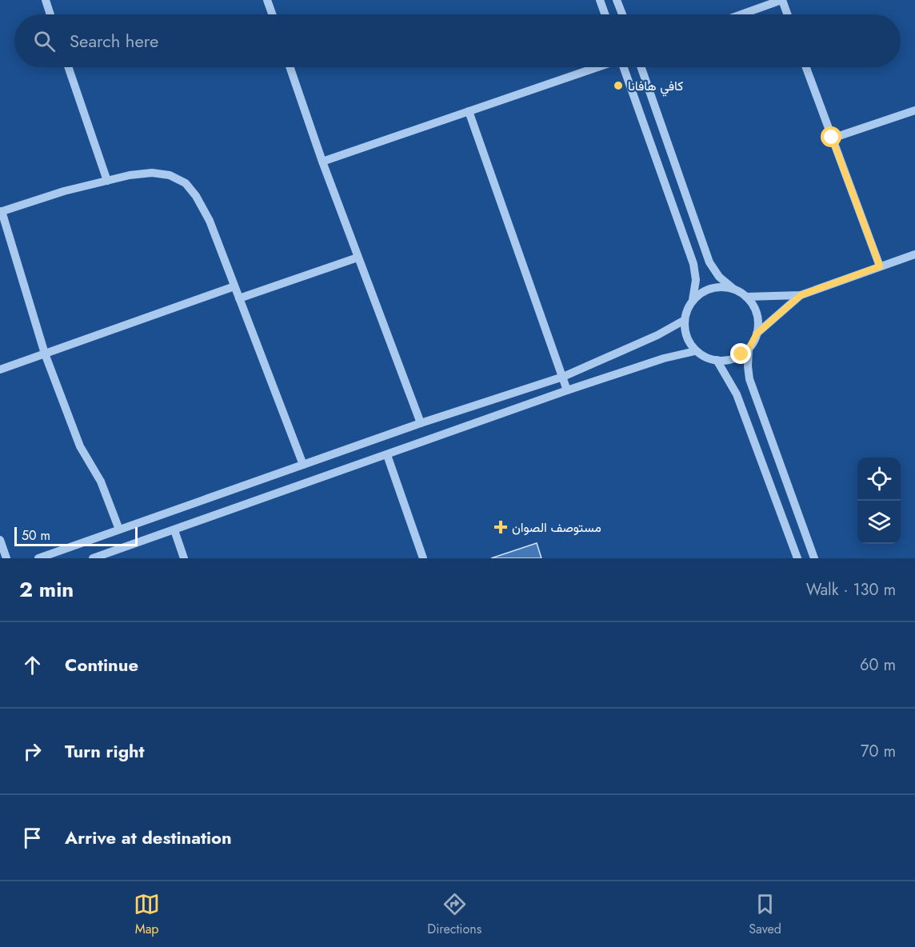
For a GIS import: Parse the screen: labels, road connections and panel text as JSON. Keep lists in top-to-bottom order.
{
  "places": {
    "other": ["كافي هافانا"],
    "health": ["مستوصف الصوان"]
  },
  "scale_bar": "50 m",
  "page": {
    "search": "Search here",
    "scale": "50 m",
    "heading": ["2 min", "Walk · 130 m"],
    "list": [
      ["Continue", "60 m"],
      ["Turn right", "70 m"],
      "Arrive at destination"
    ],
    "nav": ["Map", "Directions", "Saved"]
  }
}
